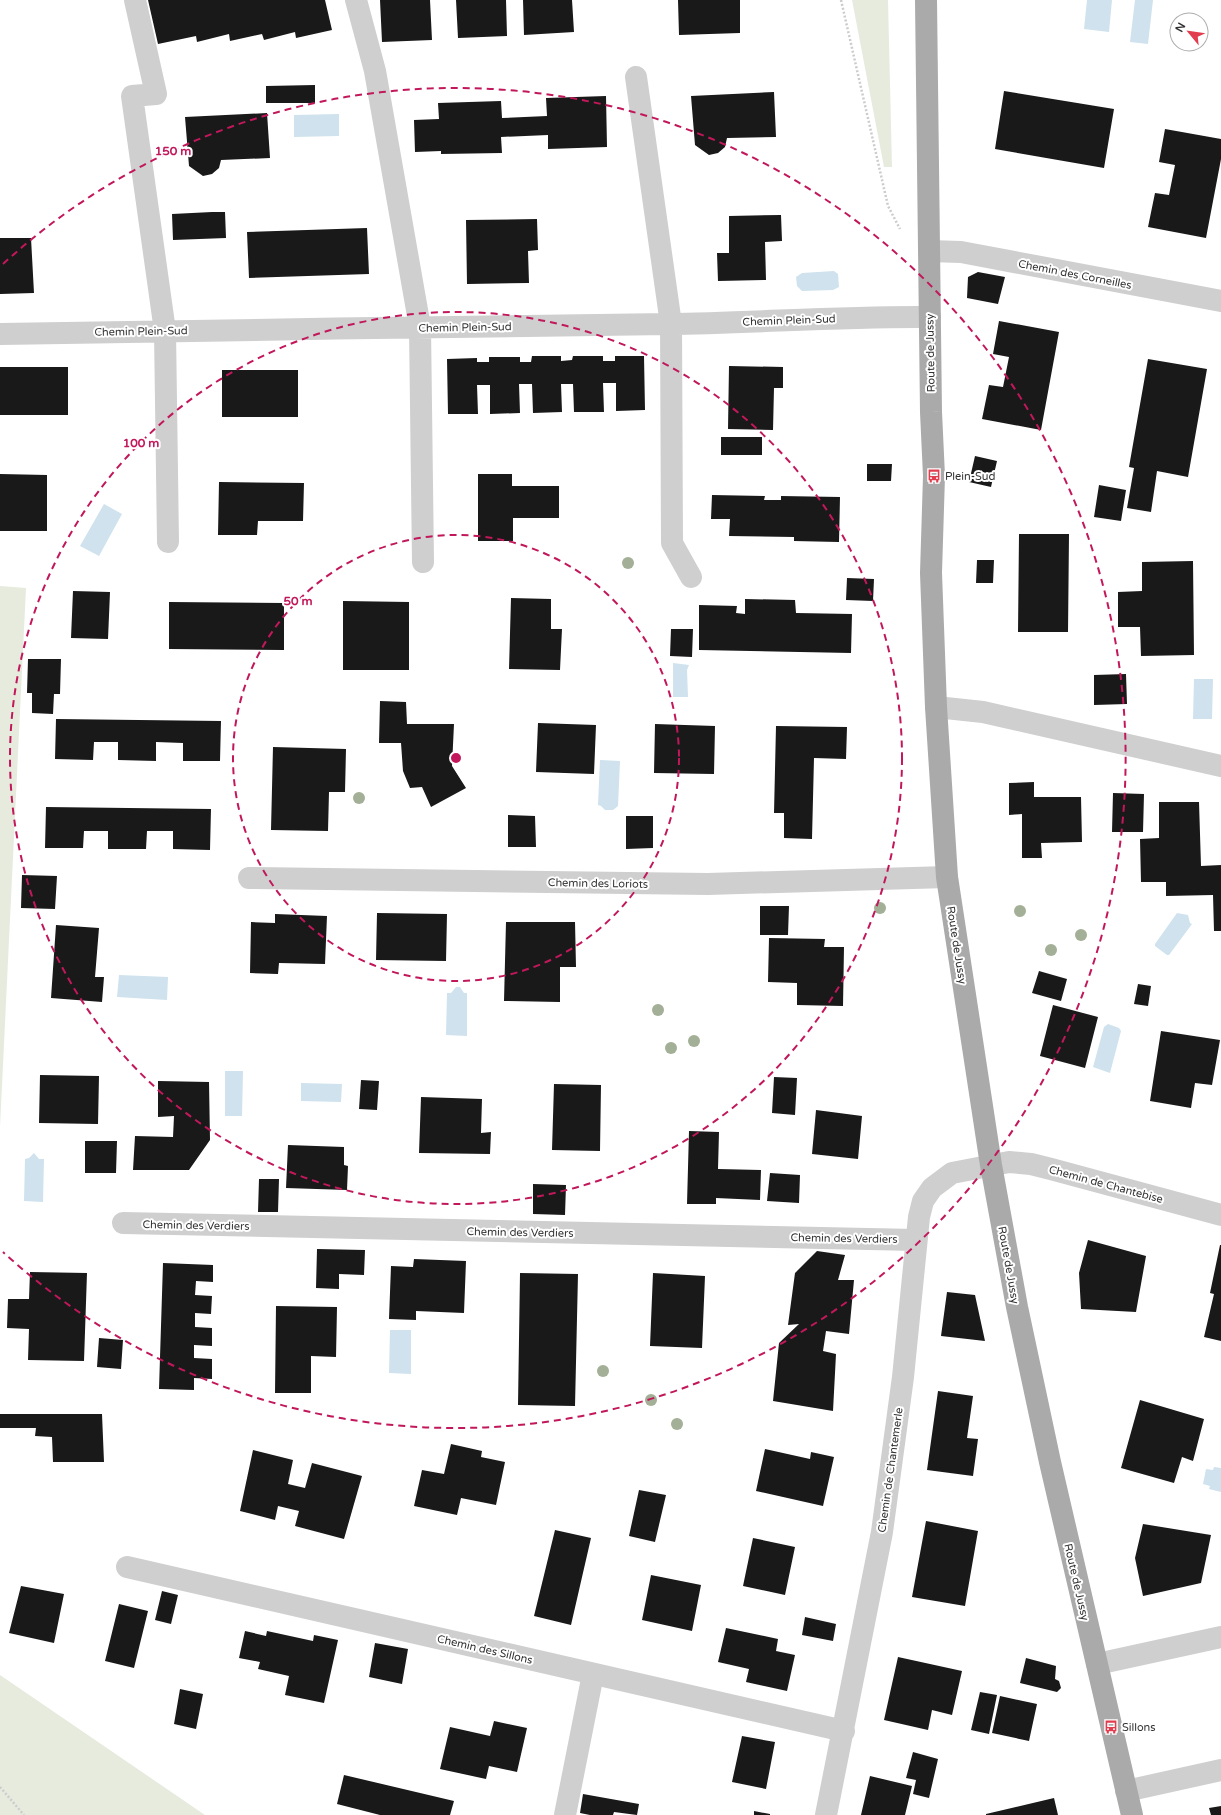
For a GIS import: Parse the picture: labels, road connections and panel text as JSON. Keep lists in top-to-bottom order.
{
  "streets": {
    "main road": ["Route de Jussy"],
    "street": [
      "Chemin des Corneilles",
      "Chemin Plein-Sud",
      "Chemin des Loriots",
      "Chemin de Chantebise",
      "Chemin des Verdiers",
      "Chemin de Chantemerle",
      "Chemin des Sillons"
    ]
  },
  "crossings": [
    ["Chemin des Corneilles", "Route de Jussy"],
    ["Chemin Plein-Sud", "Route de Jussy"],
    ["Route de Jussy", "Chemin des Loriots"],
    ["Route de Jussy", "Chemin de Chantebise"],
    ["Route de Jussy", "Chemin de Chantemerle"],
    ["Chemin de Chantebise", "Chemin de Chantemerle"],
    ["Chemin des Verdiers", "Chemin de Chantemerle"],
    ["Chemin de Chantemerle", "Chemin des Sillons"]
  ],
  "places": {
    "bus stop": ["Plein-Sud", "Sillons"]
  },
  "north": "top left",
  "rings": ["150 m", "100 m", "50 m"]
}
